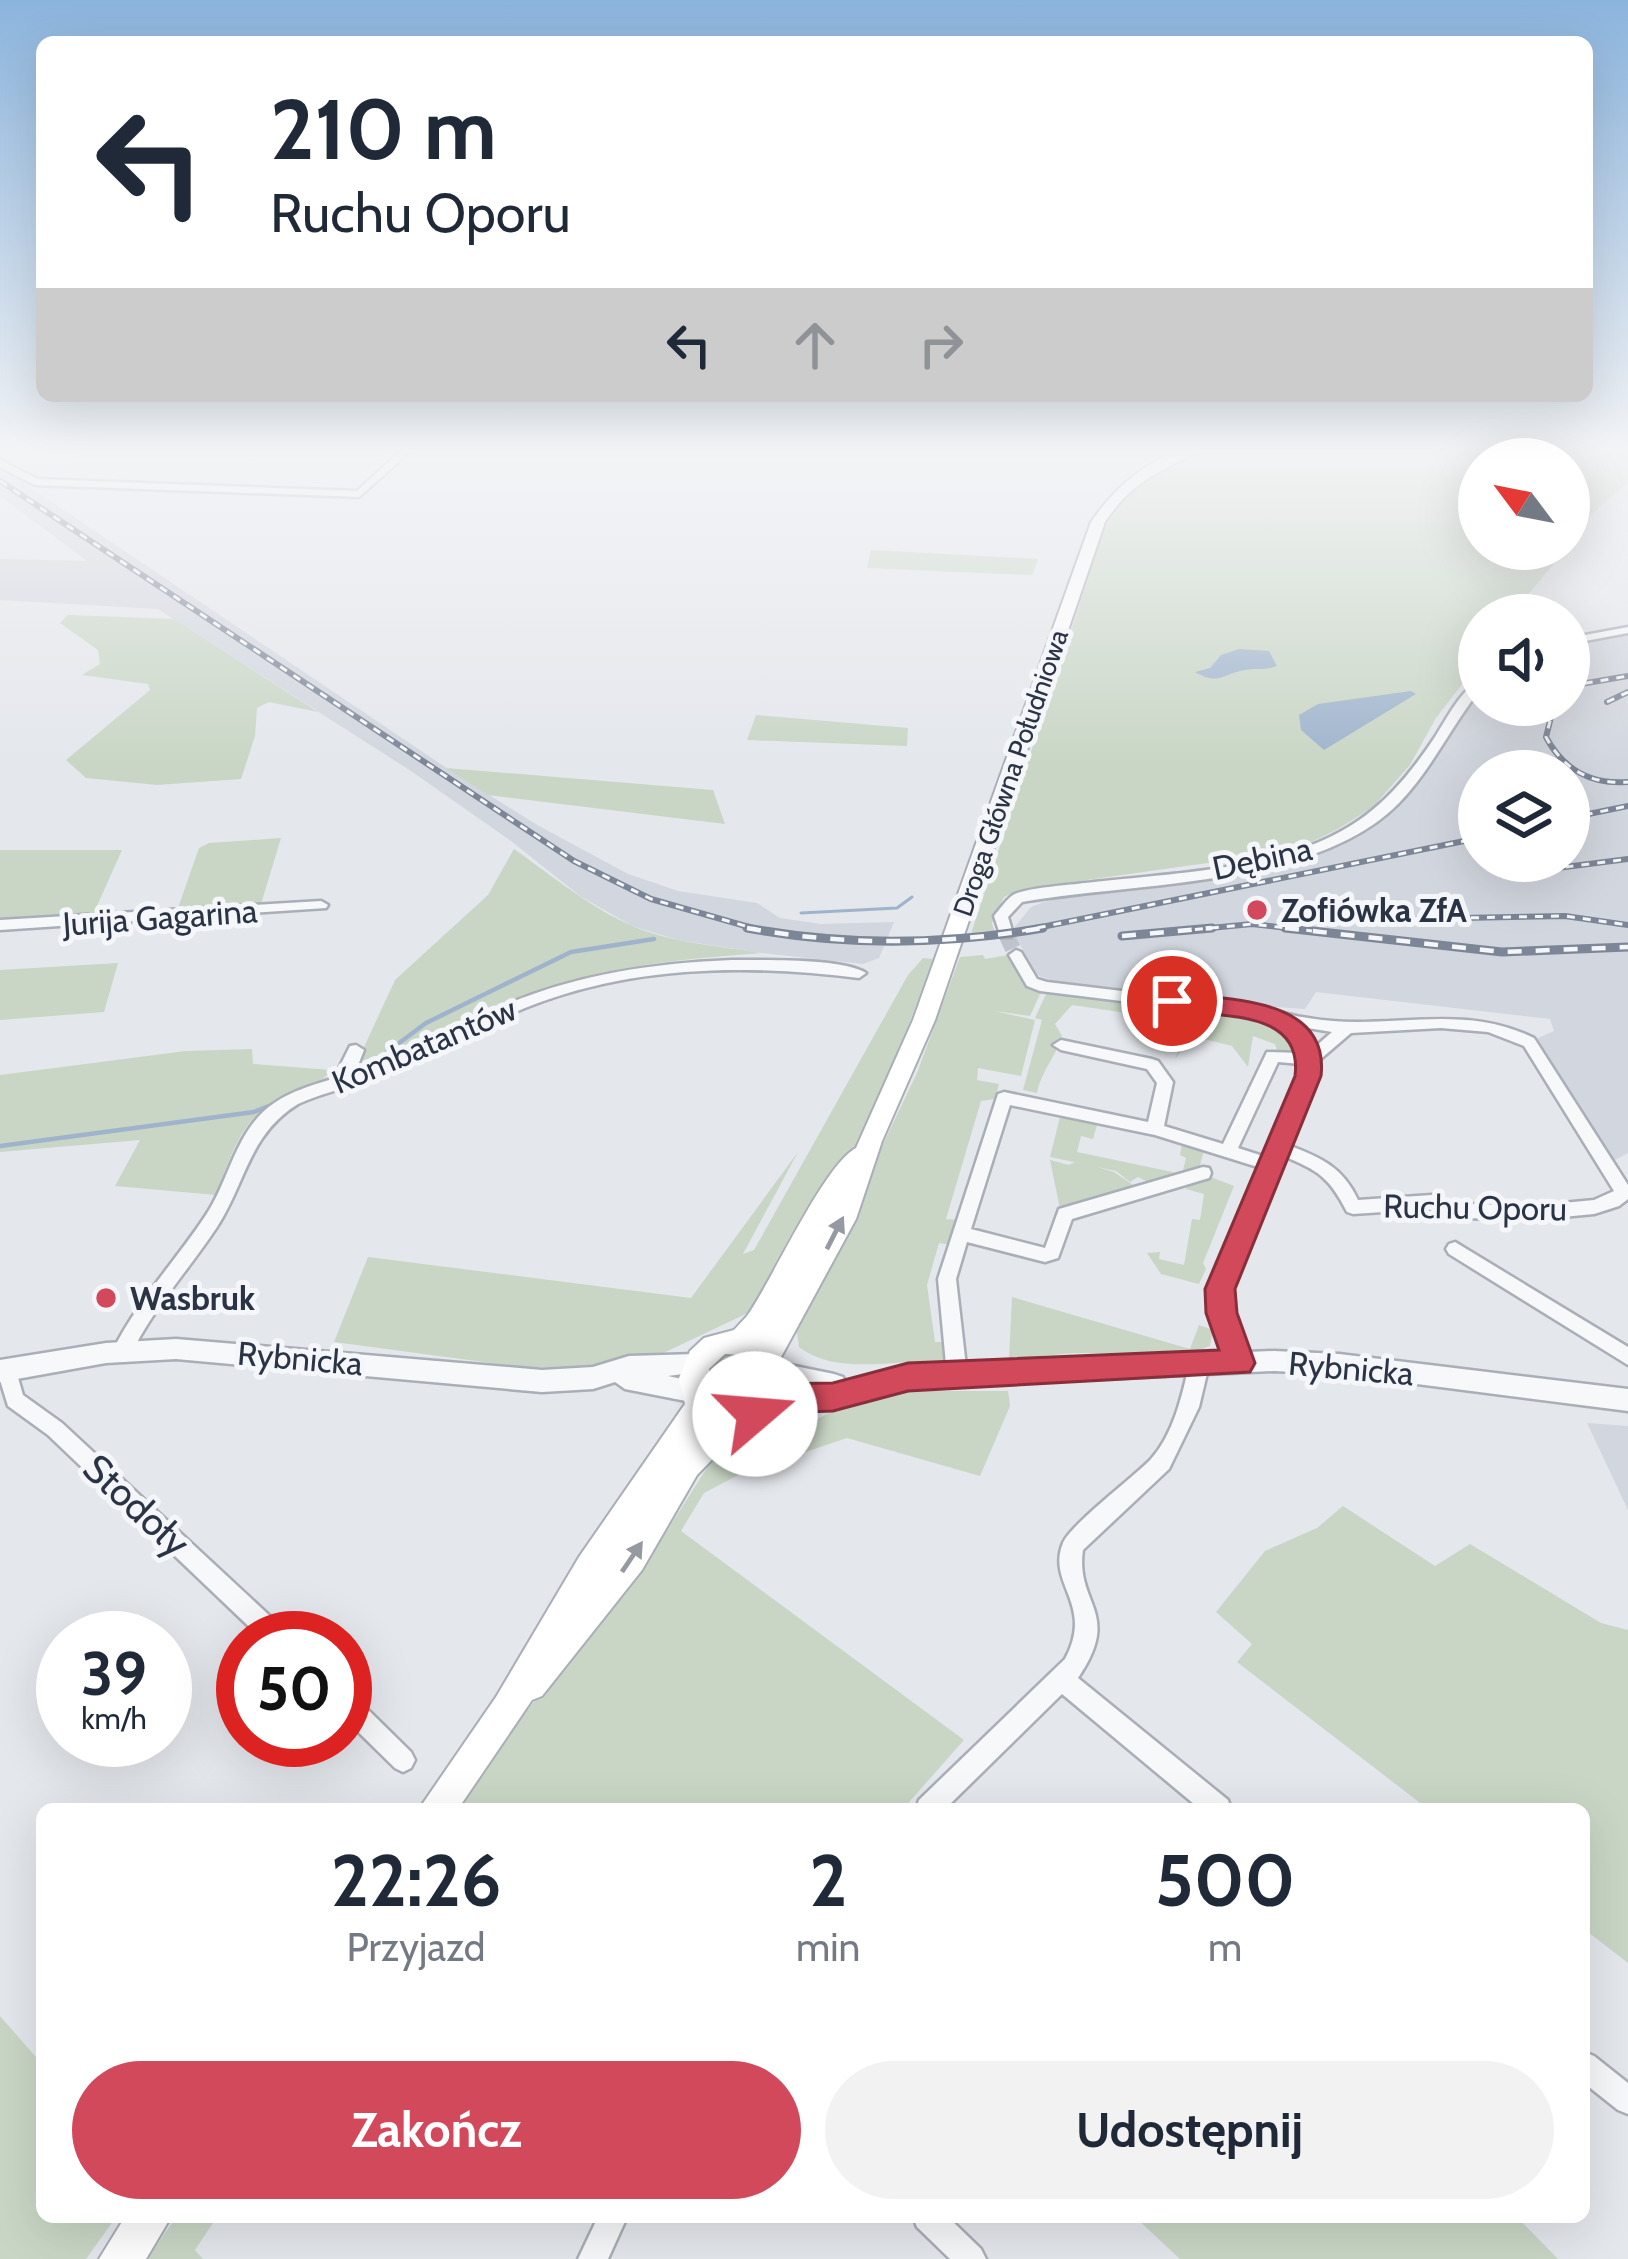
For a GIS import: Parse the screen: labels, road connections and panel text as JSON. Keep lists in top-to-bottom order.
{
  "streets": {
    "main road": ["Droga Główna Południowa"],
    "street": [
      "Dębina",
      "Jurija Gagarina",
      "Kombatantów",
      "Ruchu Oporu",
      "Rybnicka",
      "Stodoły"
    ]
  },
  "crossings": [
    ["Droga Główna Południowa", "Rybnicka"],
    ["Kombatantów", "Rybnicka"],
    ["Ruchu Oporu", "Rybnicka"],
    ["Rybnicka", "Stodoły"]
  ],
  "places": ["Zofiówka ZfA", "Wasbruk"],
  "north": "top left",
  "page": {
    "turn": ["210 m", "Ruchu Oporu"],
    "speed": "39 km/h",
    "limit": "50",
    "eta": [
      "22:26",
      "Przyjazd",
      "2",
      "min",
      "500",
      "m"
    ],
    "buttons": ["Zakończ", "Udostępnij"]
  }
}
